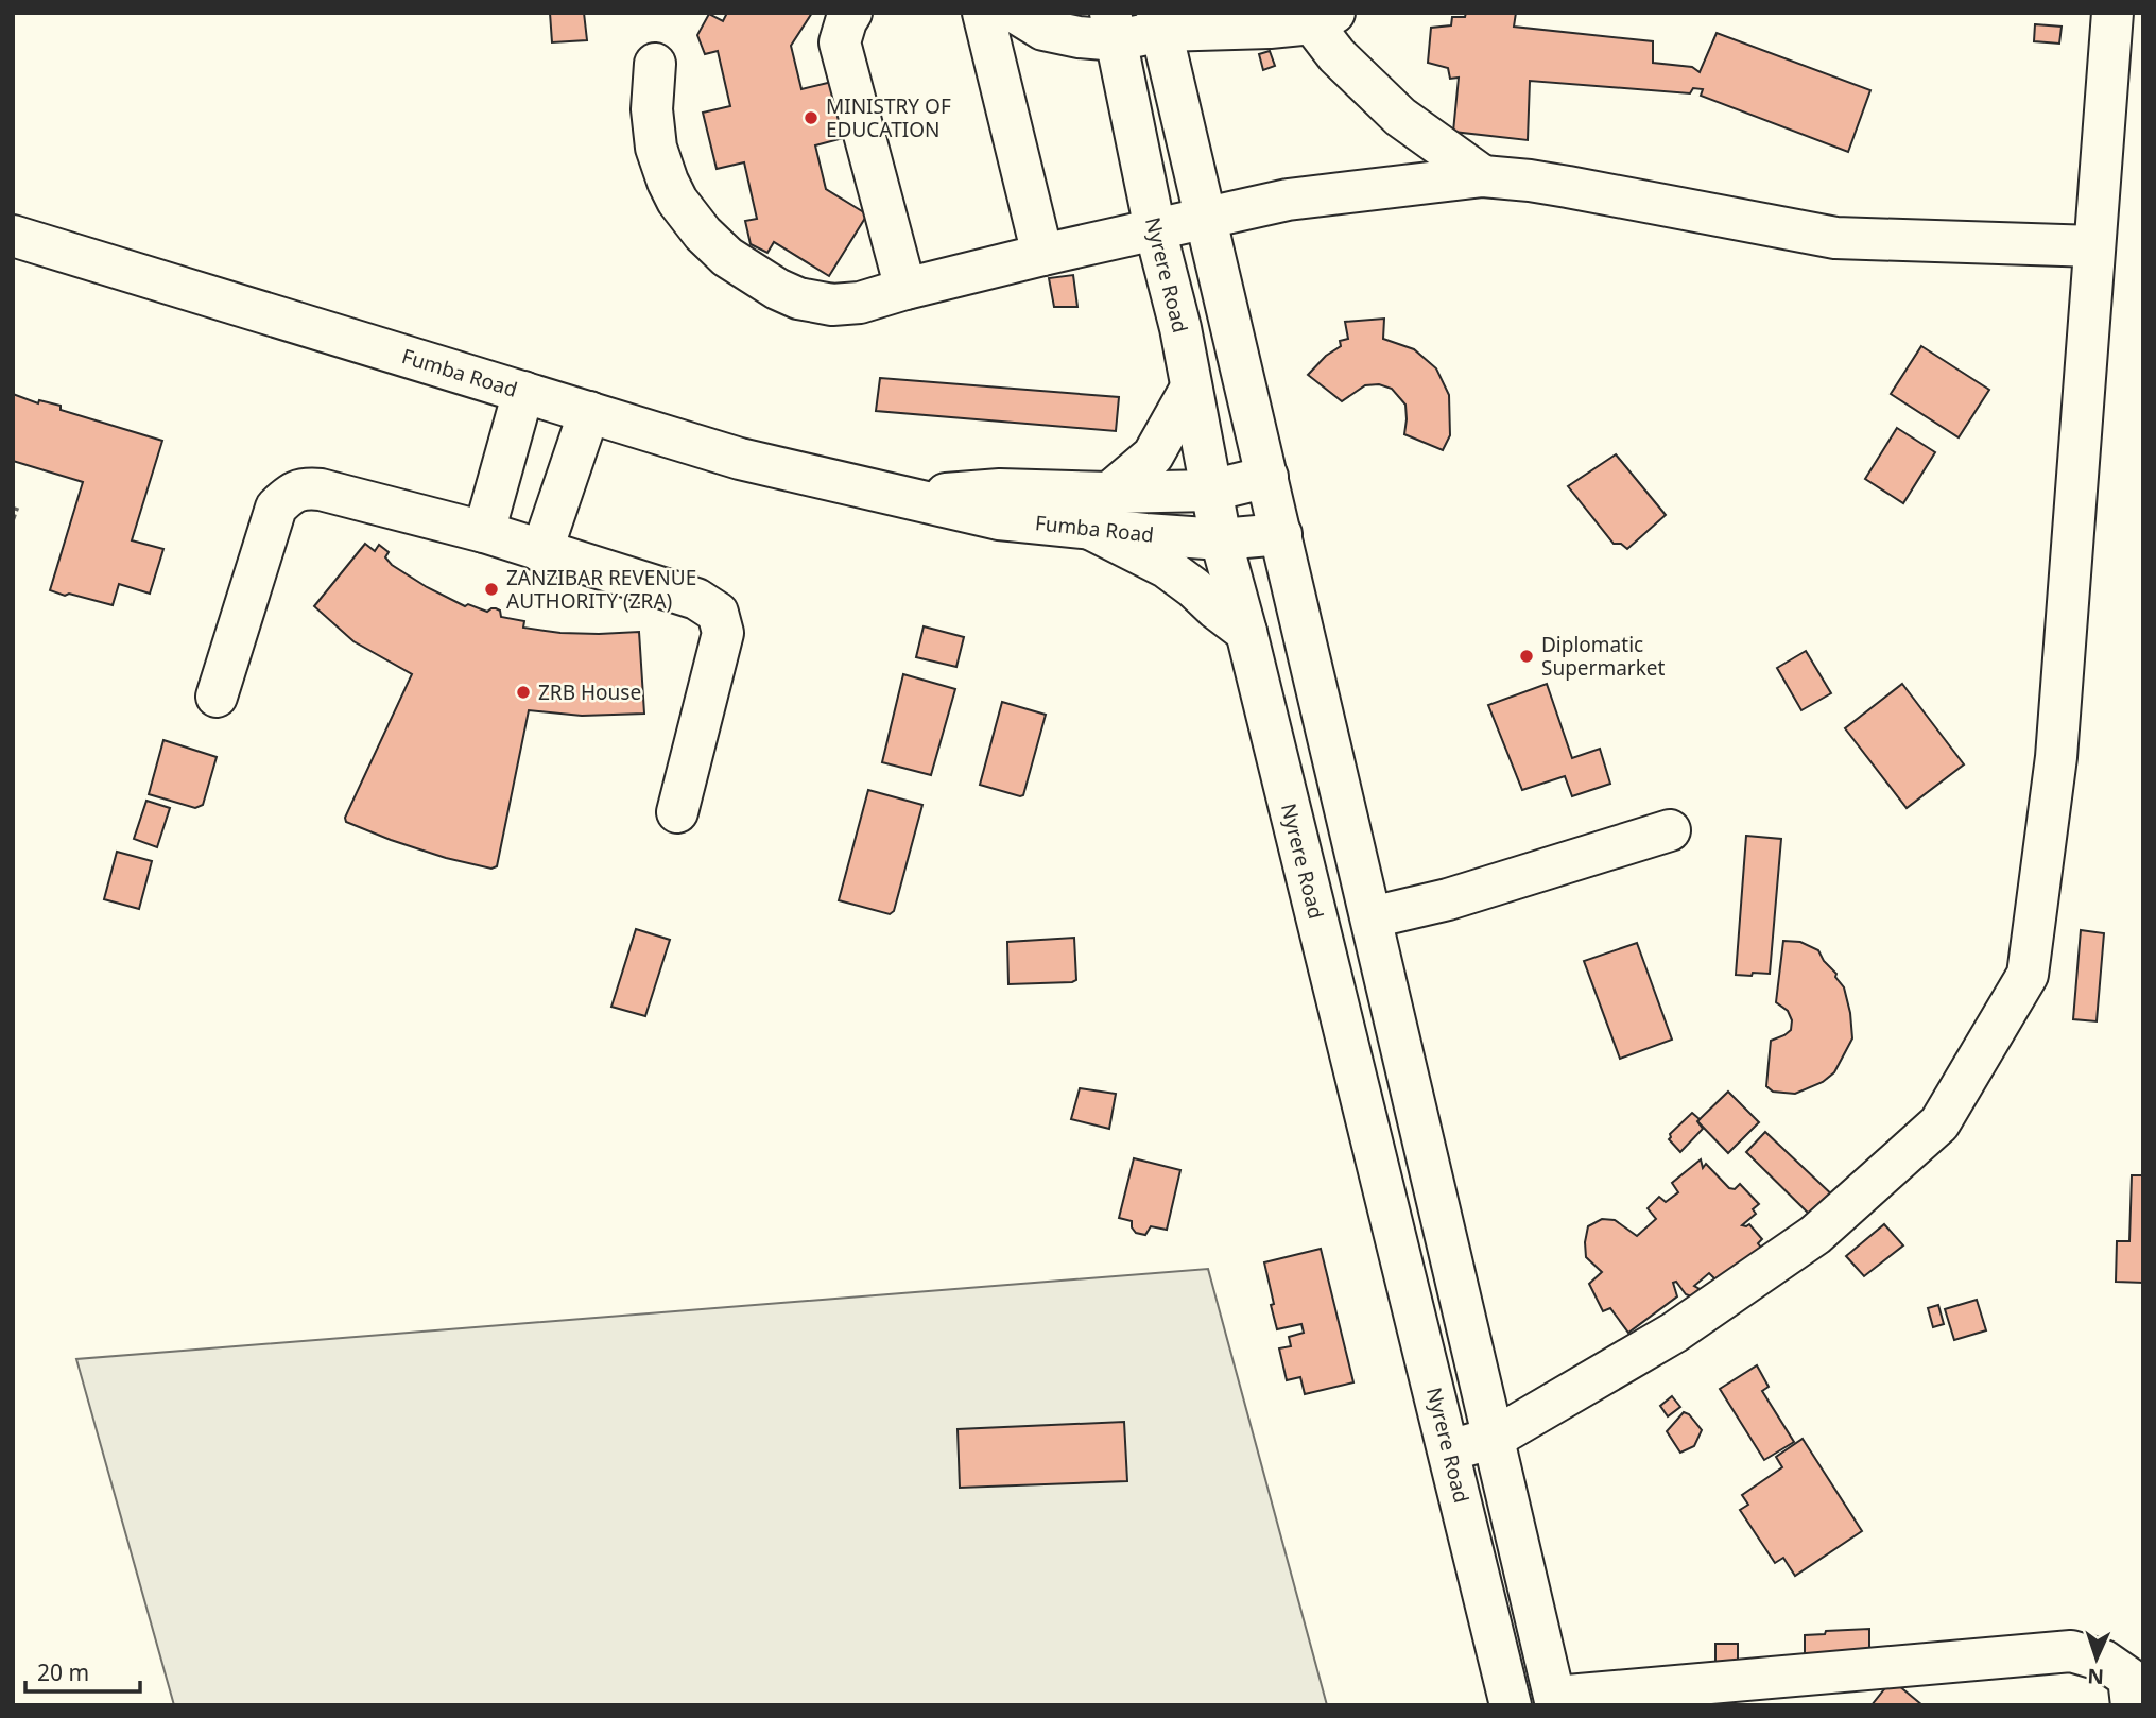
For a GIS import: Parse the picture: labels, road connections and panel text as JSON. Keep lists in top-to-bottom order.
{
  "streets": {
    "street": ["Nyrere Road", "Fumba Road"]
  },
  "crossings": [
    ["Nyrere Road", "Fumba Road"]
  ],
  "places": [
    "MINISTRY OF EDUCATION",
    "ZANZIBAR REVENUE AUTHORITY (ZRA)",
    "Diplomatic Supermarket",
    "ZRB House"
  ],
  "scale_bar": "20 m",
  "north": "bottom"
}
